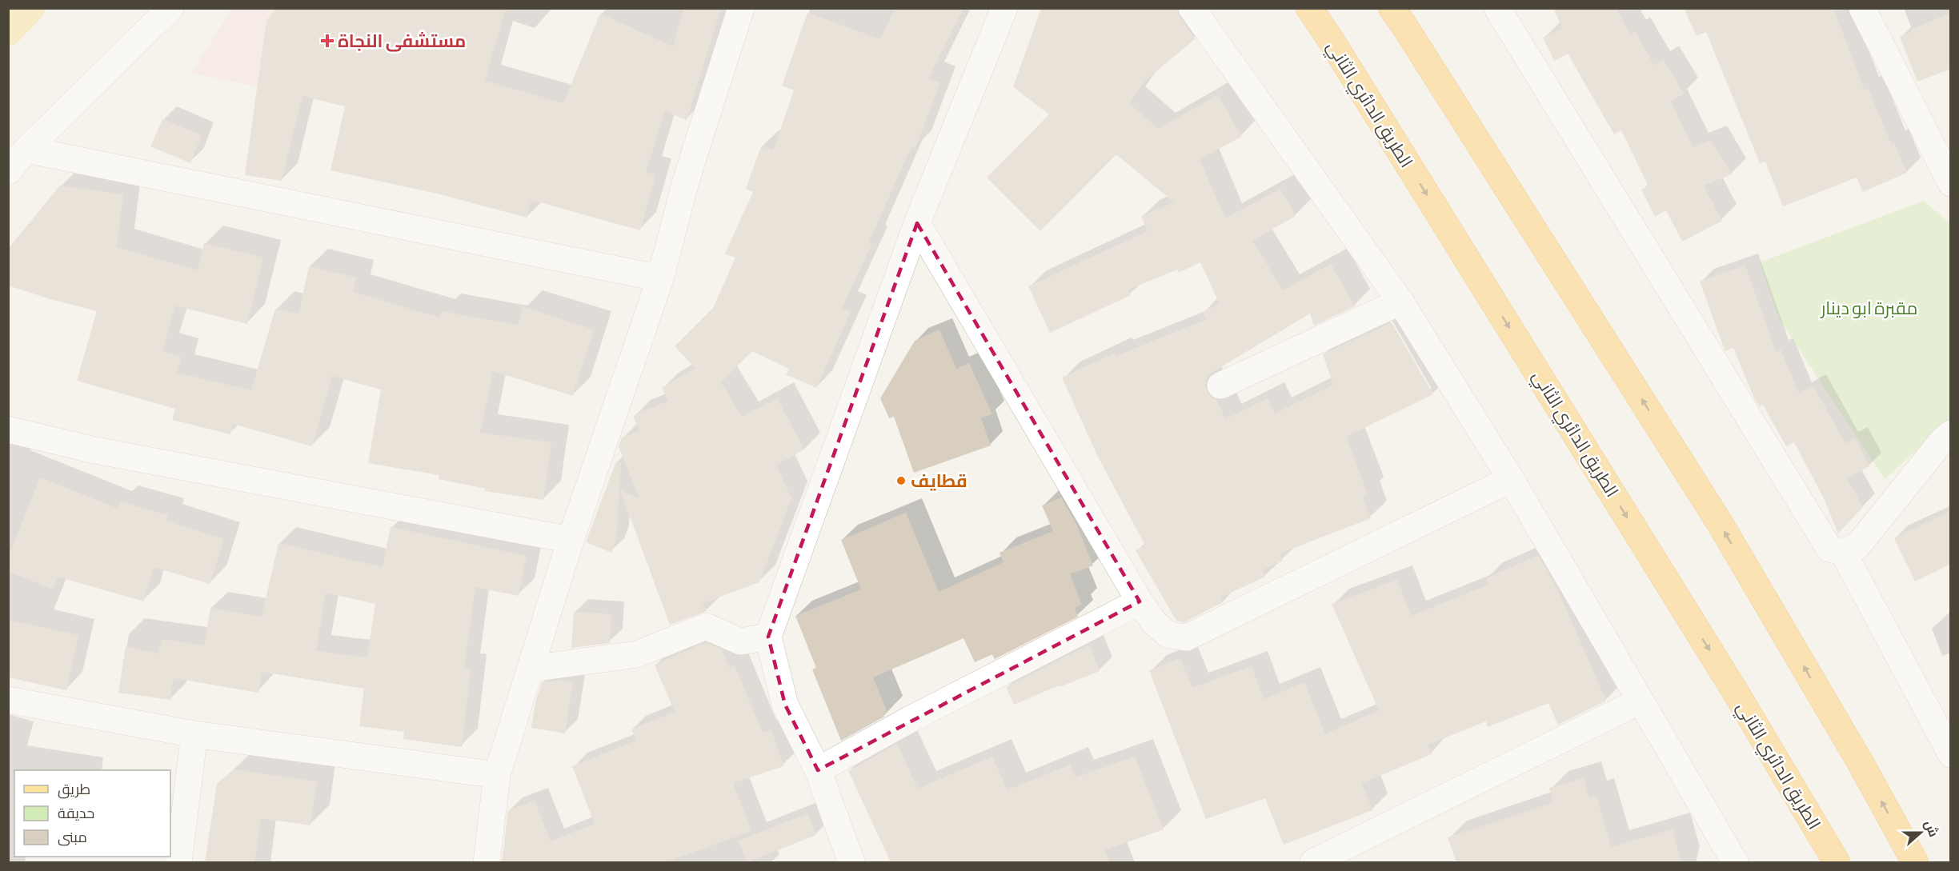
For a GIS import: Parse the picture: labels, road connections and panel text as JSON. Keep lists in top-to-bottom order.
{
  "streets": {
    "highway": ["الطريق الدائري الثاني"]
  },
  "parks": ["مقبرة ابو دينار"],
  "places": {
    "health": ["مستشفى النجاة"],
    "other": ["قطايف"]
  },
  "legend": ["طريق", "حديقة", "مبنى"],
  "north": "right"
}
